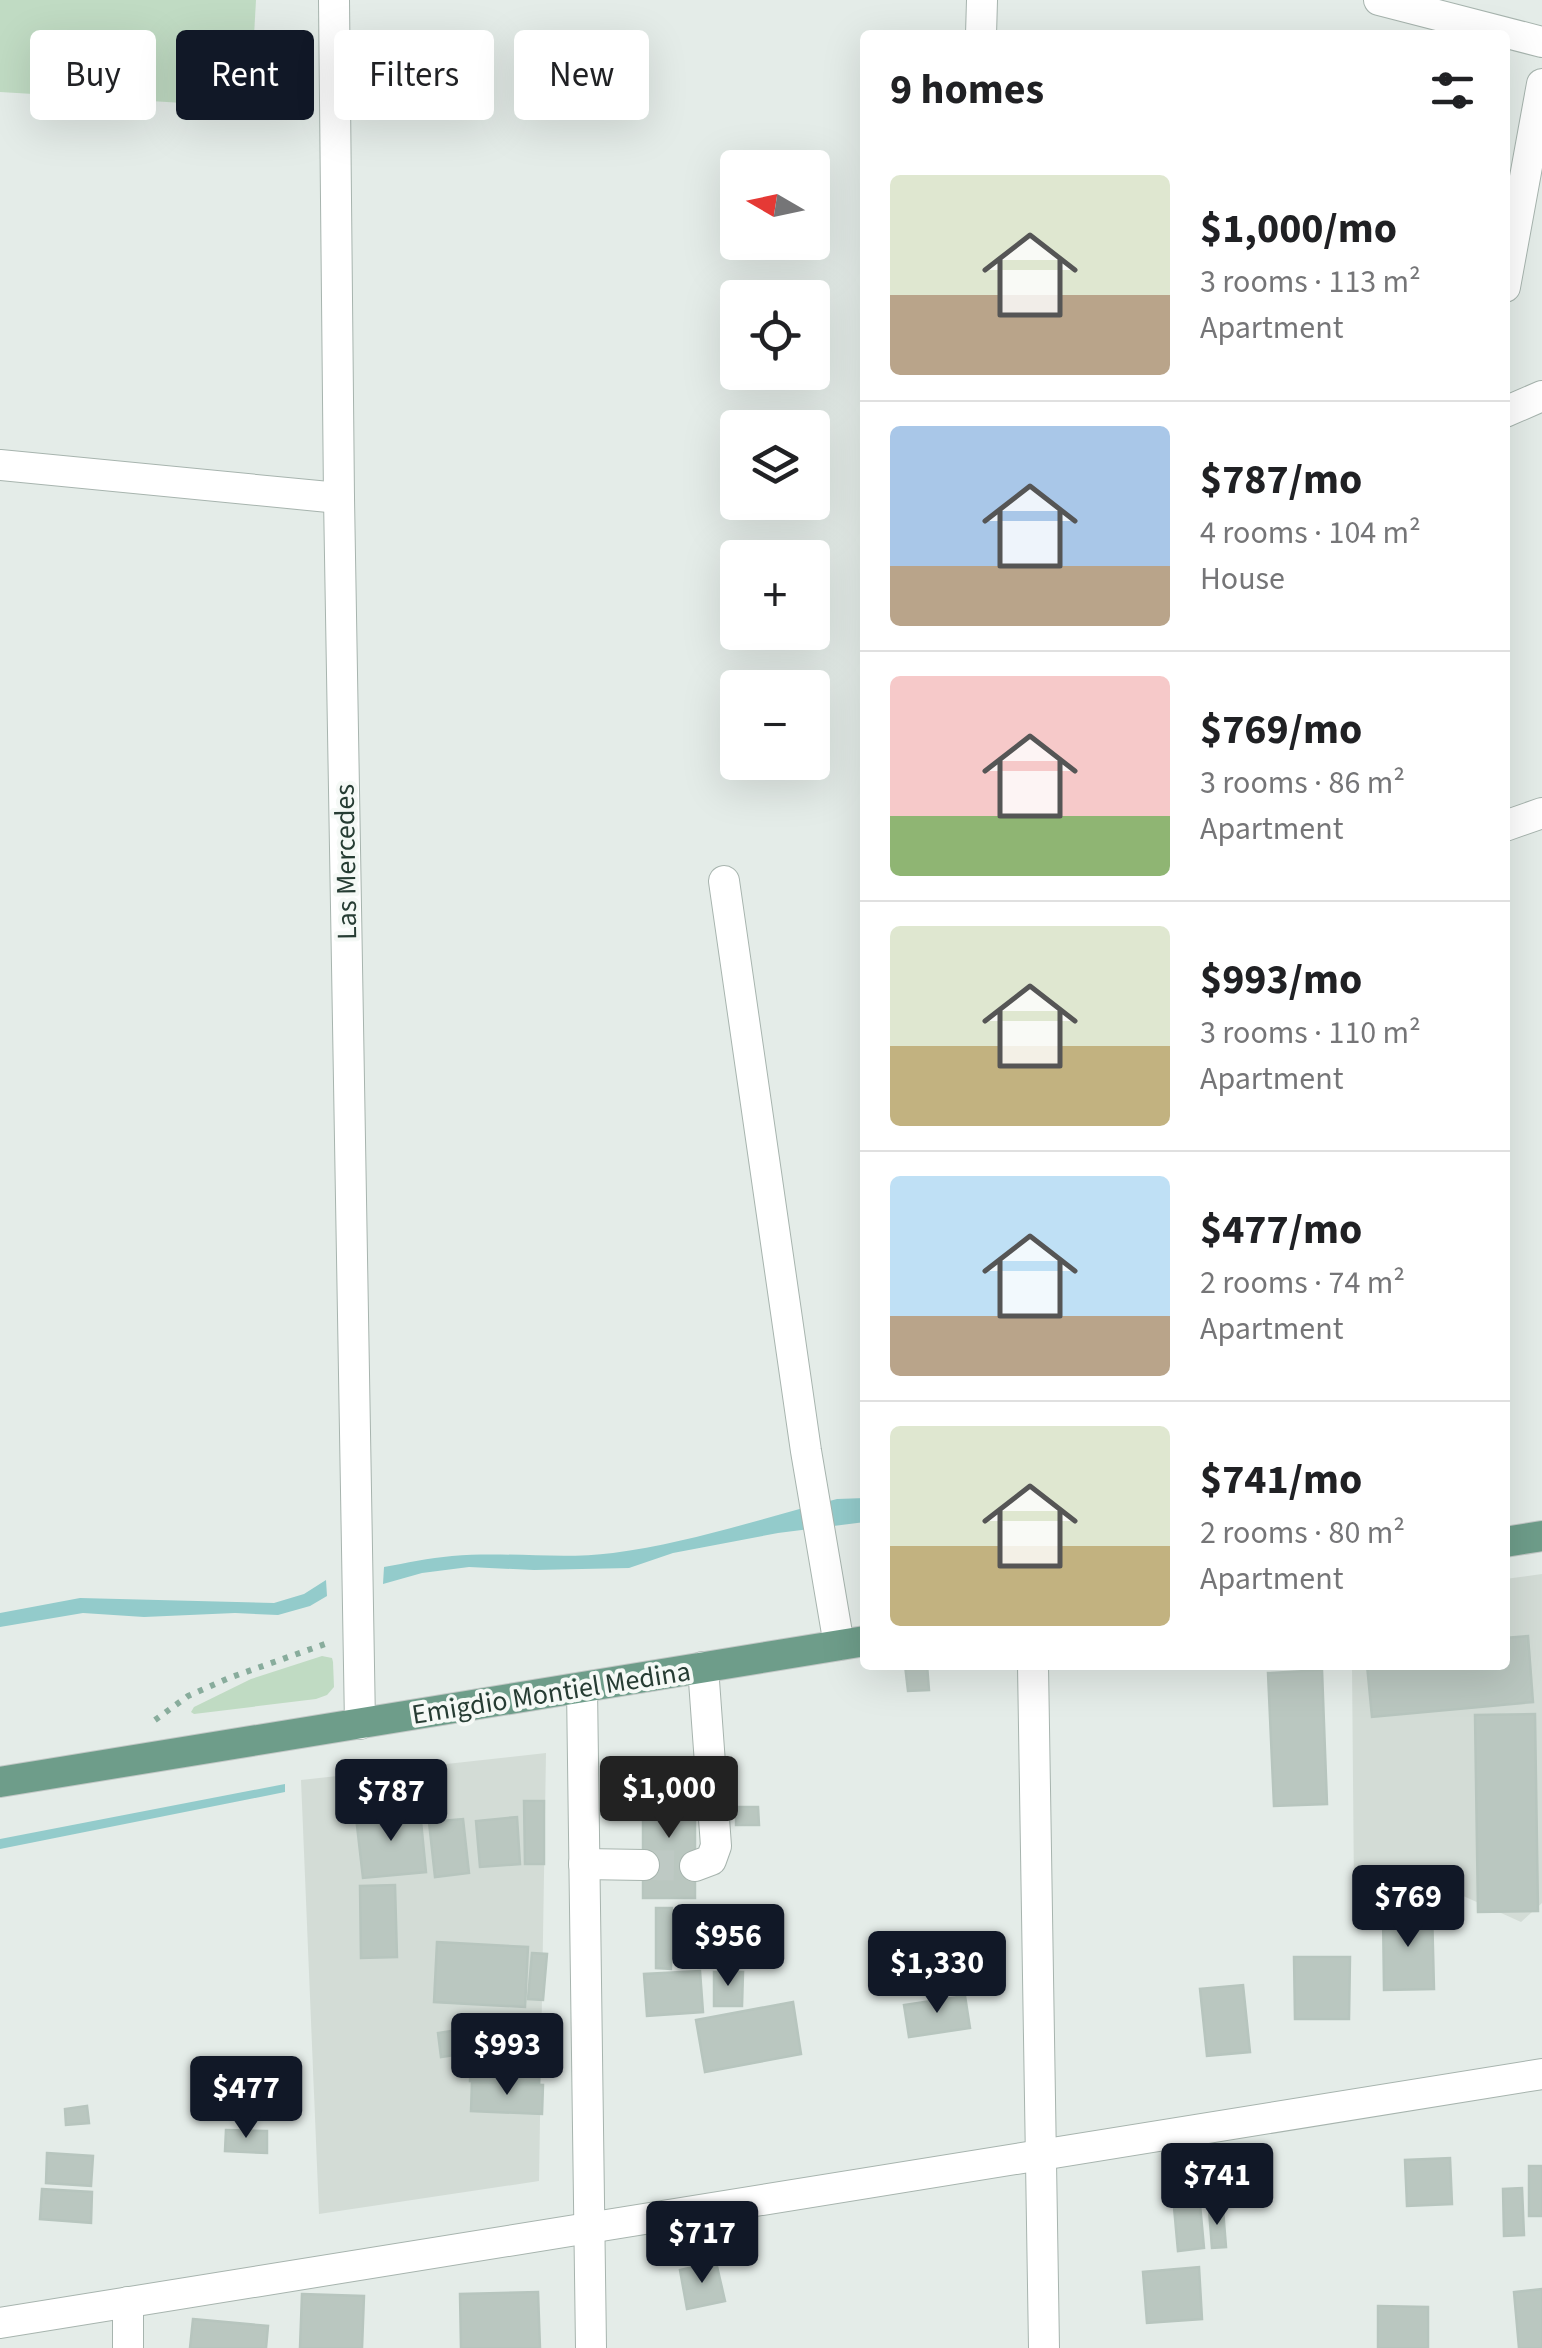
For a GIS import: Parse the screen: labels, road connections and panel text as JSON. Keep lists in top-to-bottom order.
{
  "streets": {
    "main road": ["Emigdio Montiel Medina"],
    "street": ["Las Mercedes"]
  },
  "crossings": [
    ["Las Mercedes", "Emigdio Montiel Medina"]
  ],
  "north": "left",
  "page": {
    "chip": [
      "Buy",
      "Rent",
      "Filters",
      "New"
    ],
    "heading": "9 homes",
    "map_buttons": ["+", "−"],
    "list": [
      {
        "name": "$1,000/mo",
        "note": "3 rooms · 113 m² · Apartment"
      },
      {
        "name": "$787/mo",
        "note": "4 rooms · 104 m² · House"
      },
      {
        "name": "$769/mo",
        "note": "3 rooms · 86 m² · Apartment"
      },
      {
        "name": "$993/mo",
        "note": "3 rooms · 110 m² · Apartment"
      },
      {
        "name": "$477/mo",
        "note": "2 rooms · 74 m² · Apartment"
      },
      {
        "name": "$741/mo",
        "note": "2 rooms · 80 m² · Apartment"
      }
    ],
    "price": [
      "$1,000",
      "$787",
      "$769",
      "$956",
      "$1,330",
      "$993",
      "$477",
      "$741",
      "$717"
    ]
  }
}
